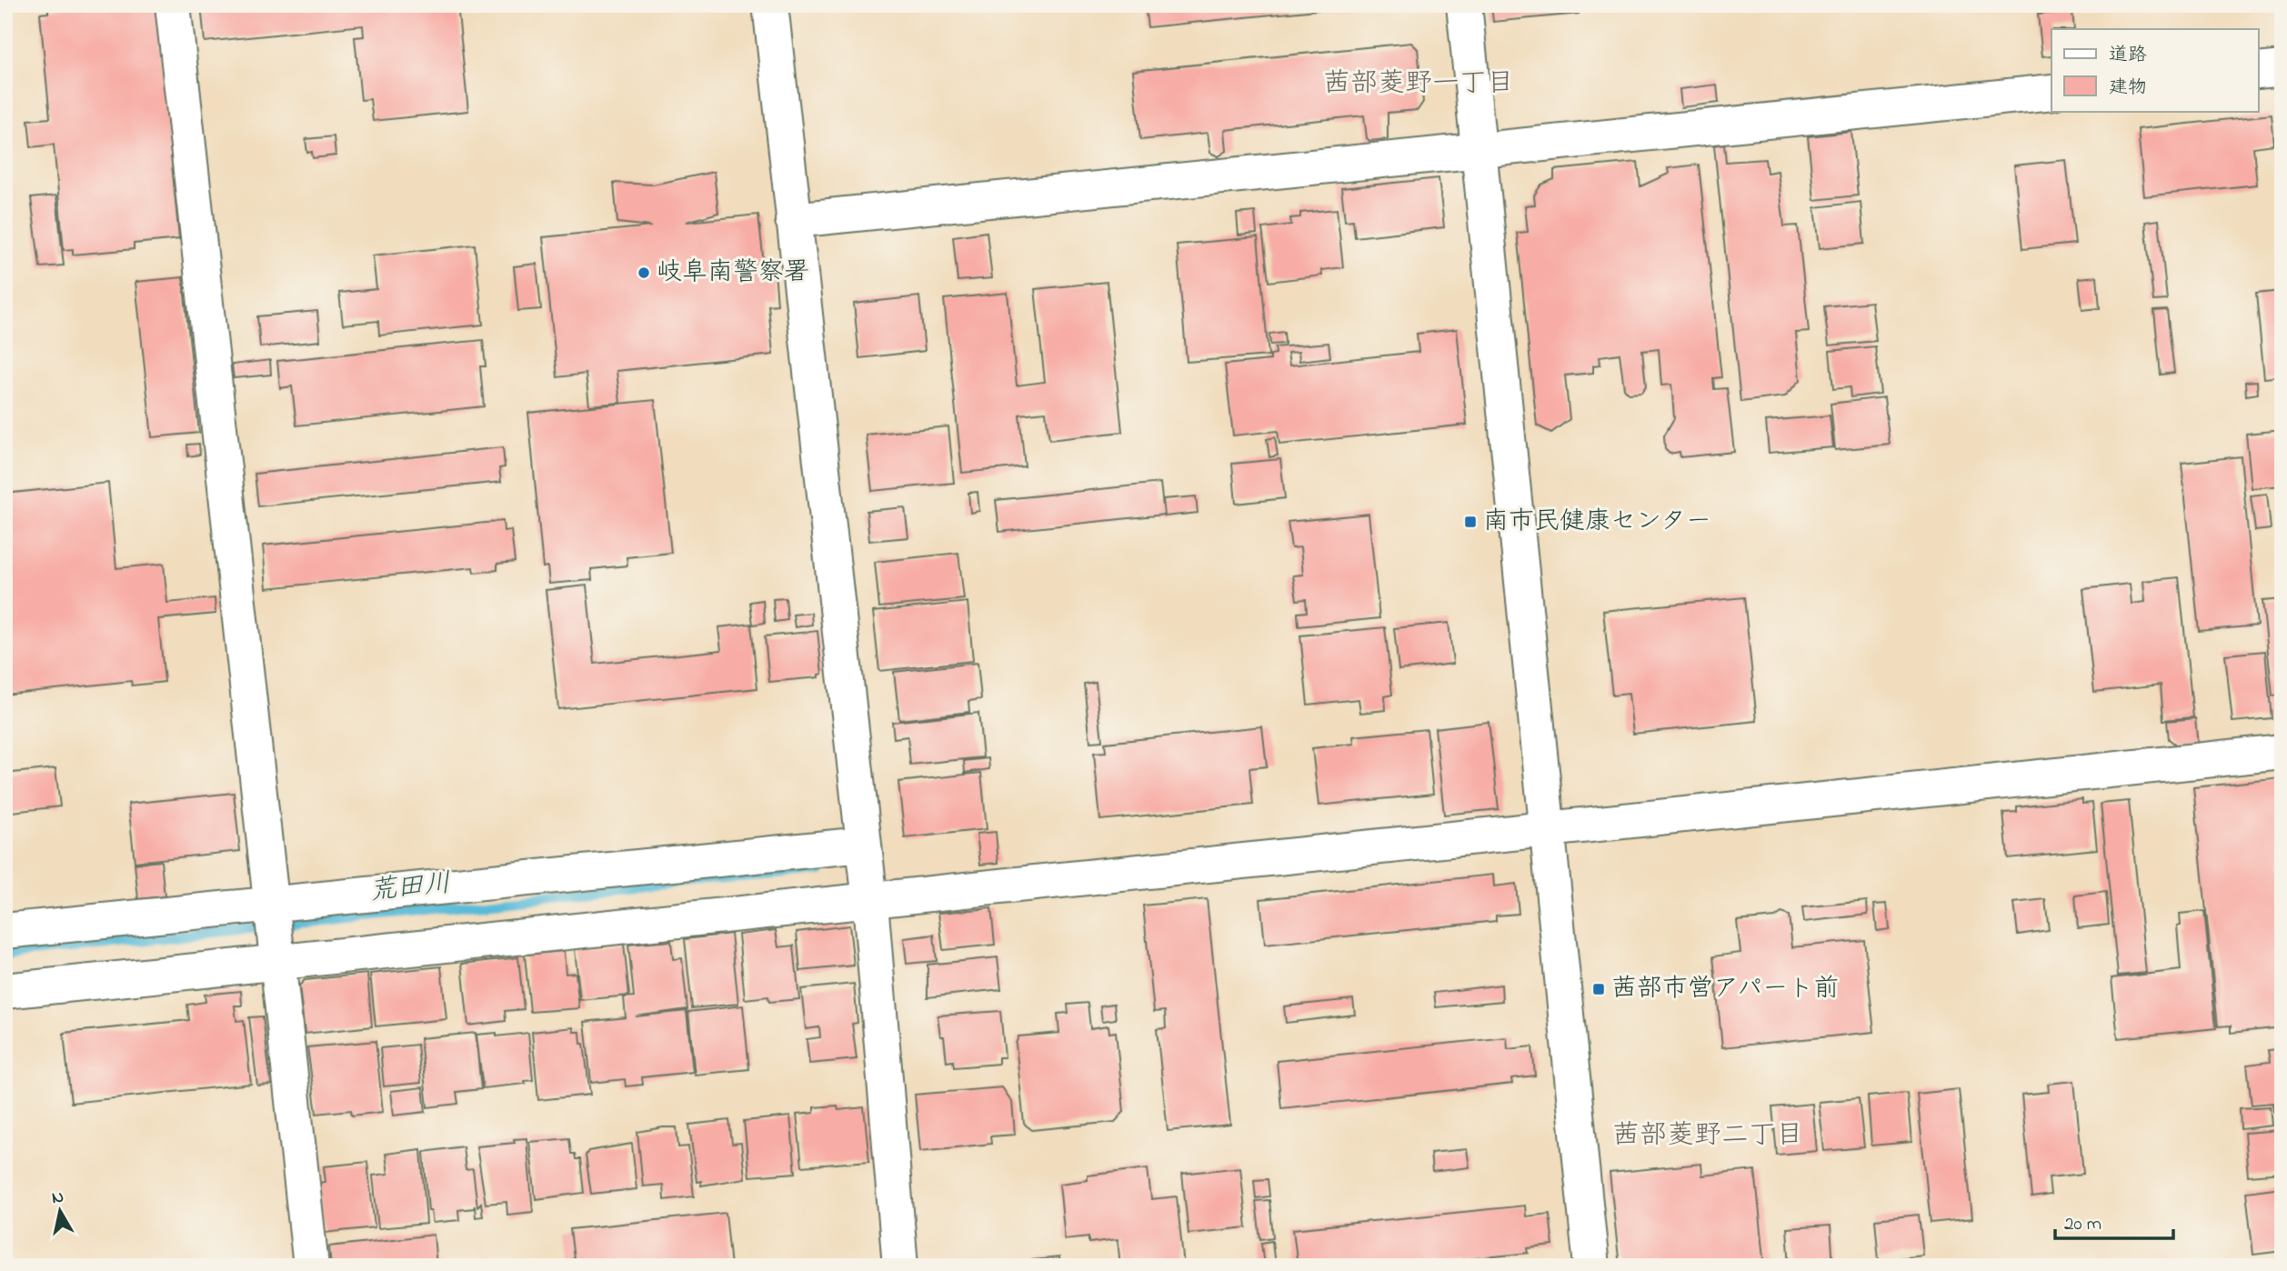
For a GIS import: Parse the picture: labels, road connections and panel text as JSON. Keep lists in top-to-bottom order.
{
  "districts": ["茜部菱野一丁目", "茜部菱野二丁目"],
  "water": ["荒田川"],
  "places": {
    "other": ["岐阜南警察署"],
    "transit": ["南市民健康センター", "茜部市営アパート前"]
  },
  "legend": ["道路", "建物"],
  "scale_bar": "20 m",
  "north": "top"
}
